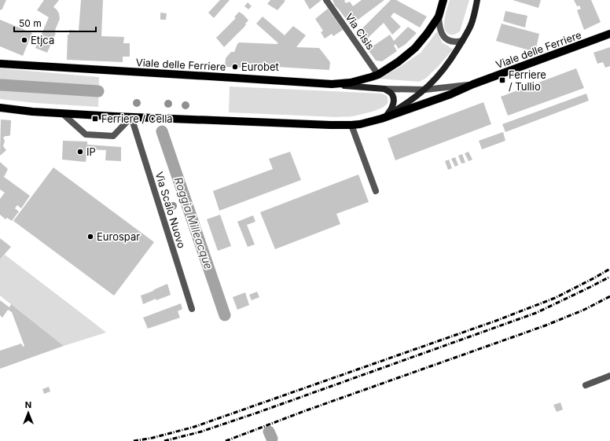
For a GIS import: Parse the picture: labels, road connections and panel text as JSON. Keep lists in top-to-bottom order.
{
  "streets": {
    "main road": ["Viale delle Ferriere"],
    "street": ["Via Cisis", "Via Scalo Nuovo"]
  },
  "crossings": [
    ["Via Cisis", "Viale delle Ferriere"],
    ["Viale delle Ferriere", "Via Scalo Nuovo"]
  ],
  "water": ["Roggia Milleacque"],
  "places": {
    "other": [
      "Etjca",
      "Eurobet",
      "IP",
      "Eurospar"
    ],
    "transit": ["Ferriere / Tullio", "Ferriere / Cella"]
  },
  "scale_bar": "50 m",
  "north": "top"
}
